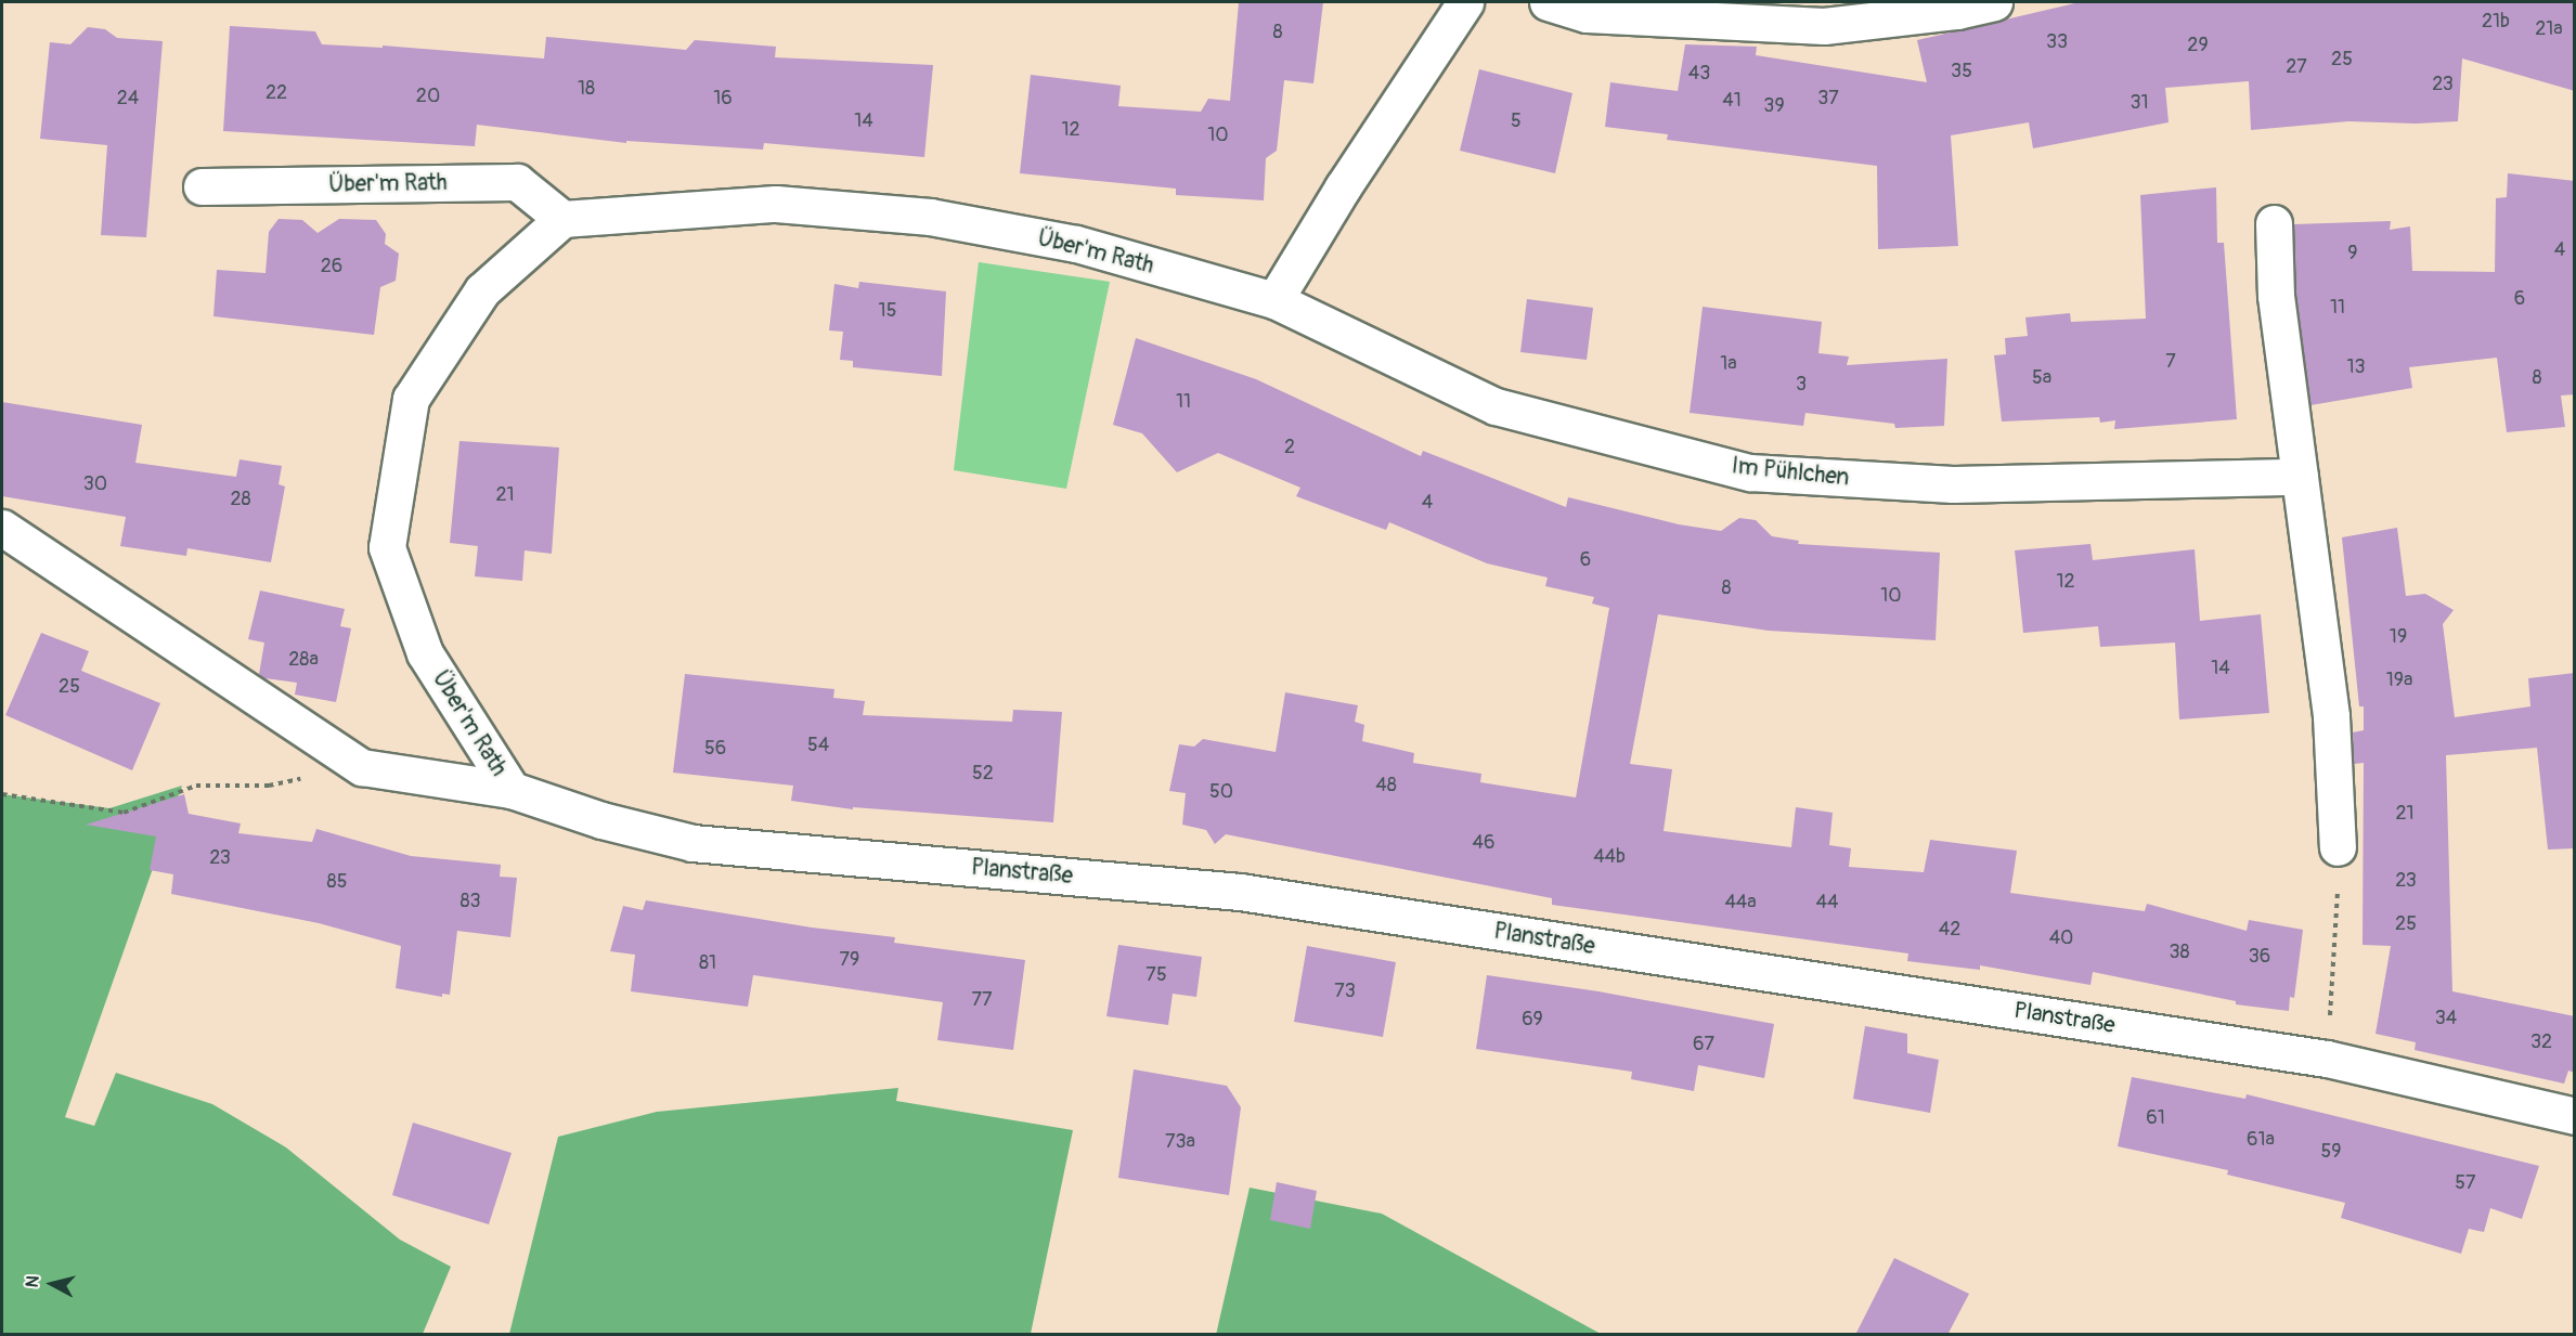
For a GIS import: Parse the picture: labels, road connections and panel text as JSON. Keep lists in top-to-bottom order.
{
  "streets": {
    "street": ["Über'm Rath", "Im Pühlchen", "Planstraße"]
  },
  "crossings": [
    ["Über'm Rath", "Im Pühlchen"],
    ["Über'm Rath", "Planstraße"]
  ],
  "house_numbers": [
    "21b",
    "21a",
    "8",
    "33",
    "29",
    "25",
    "27",
    "35",
    "43",
    "23",
    "18",
    "22",
    "20",
    "24",
    "16",
    "37",
    "41",
    "31",
    "39",
    "14",
    "5",
    "12",
    "10",
    "4",
    "9",
    "26",
    "6",
    "11",
    "15",
    "7",
    "1a",
    "13",
    "5a",
    "8",
    "3",
    "11",
    "2",
    "30",
    "21",
    "28",
    "4",
    "6",
    "12",
    "8",
    "10",
    "19",
    "28a",
    "14",
    "19a",
    "25",
    "54",
    "56",
    "52",
    "48",
    "50",
    "21",
    "46",
    "44b",
    "23",
    "23",
    "85",
    "83",
    "44a",
    "44",
    "25",
    "42",
    "40",
    "38",
    "36",
    "79",
    "81",
    "75",
    "73",
    "77",
    "34",
    "69",
    "32",
    "67",
    "61",
    "61a",
    "73a",
    "59",
    "57"
  ],
  "north": "left"
}
